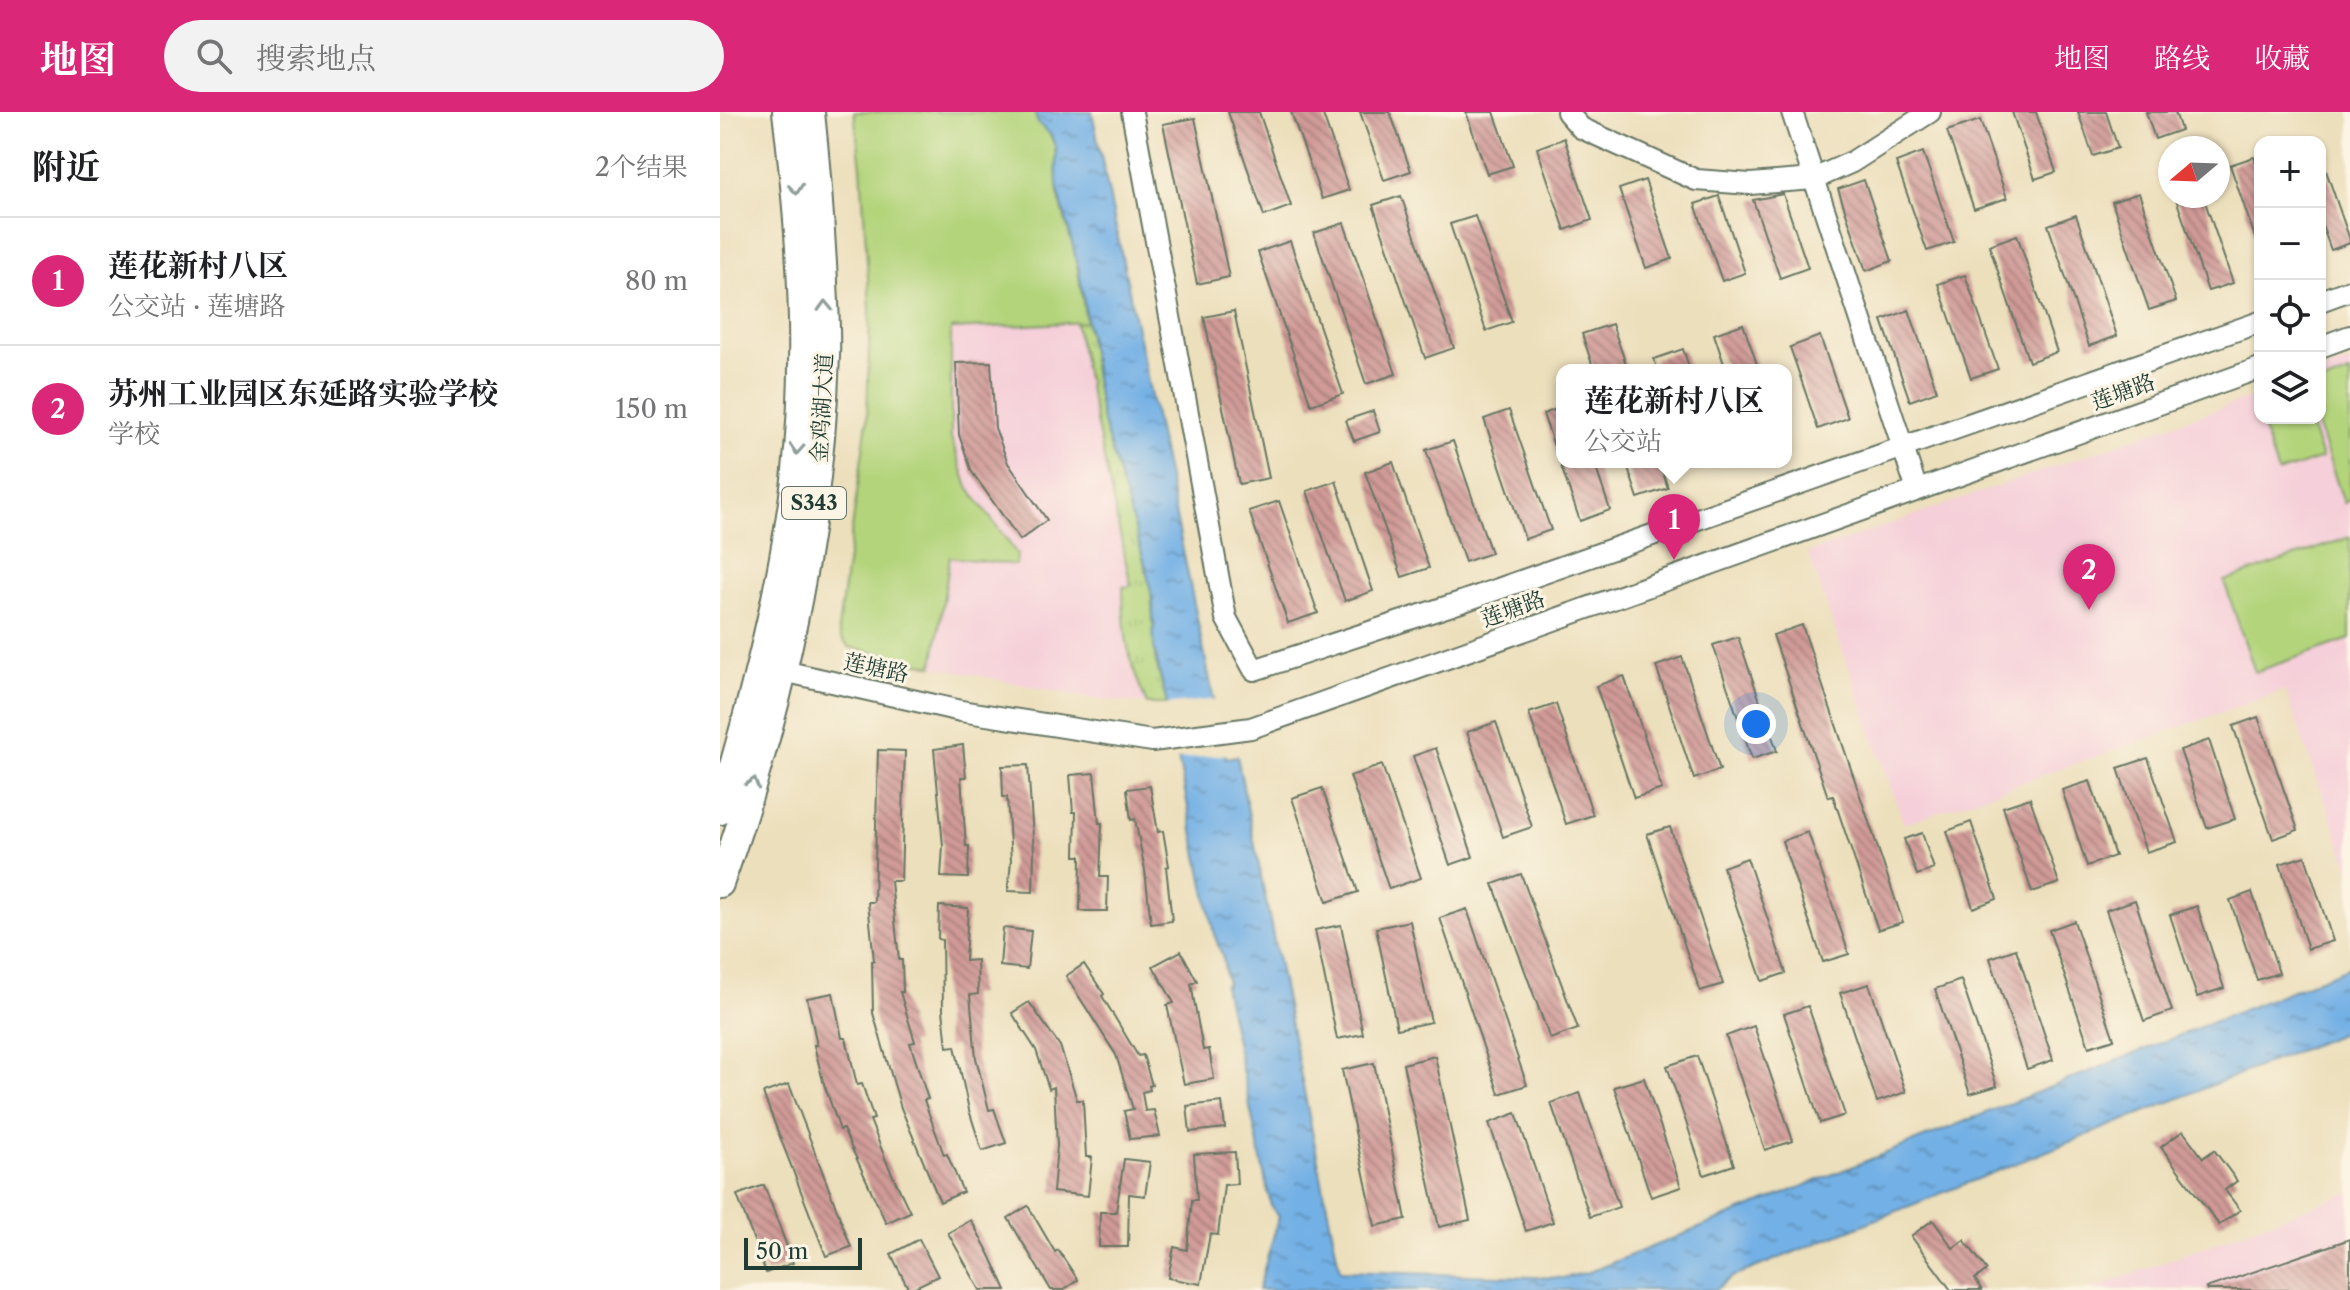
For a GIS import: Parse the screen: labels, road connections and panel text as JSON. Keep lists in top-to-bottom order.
{
  "streets": {
    "main road": ["金鸡湖大道", "S343"],
    "street": ["莲塘路"]
  },
  "crossings": [
    ["莲塘路", "金鸡湖大道"]
  ],
  "scale_bar": "50 m",
  "north": "left",
  "page": {
    "header": "地图",
    "search": "搜索地点",
    "nav": ["地图", "路线", "收藏"],
    "heading": ["附近", "2个结果"],
    "map_buttons": ["+", "−"],
    "list": [
      {
        "mark": "1",
        "name": "莲花新村八区",
        "note": "公交站 · 莲塘路",
        "value": "80 m"
      },
      {
        "mark": "2",
        "name": "苏州工业园区东延路实验学校",
        "note": "学校",
        "value": "150 m"
      }
    ],
    "popup": ["莲花新村八区", "公交站"],
    "pins": ["1", "2"],
    "scale": "50 m"
  }
}
